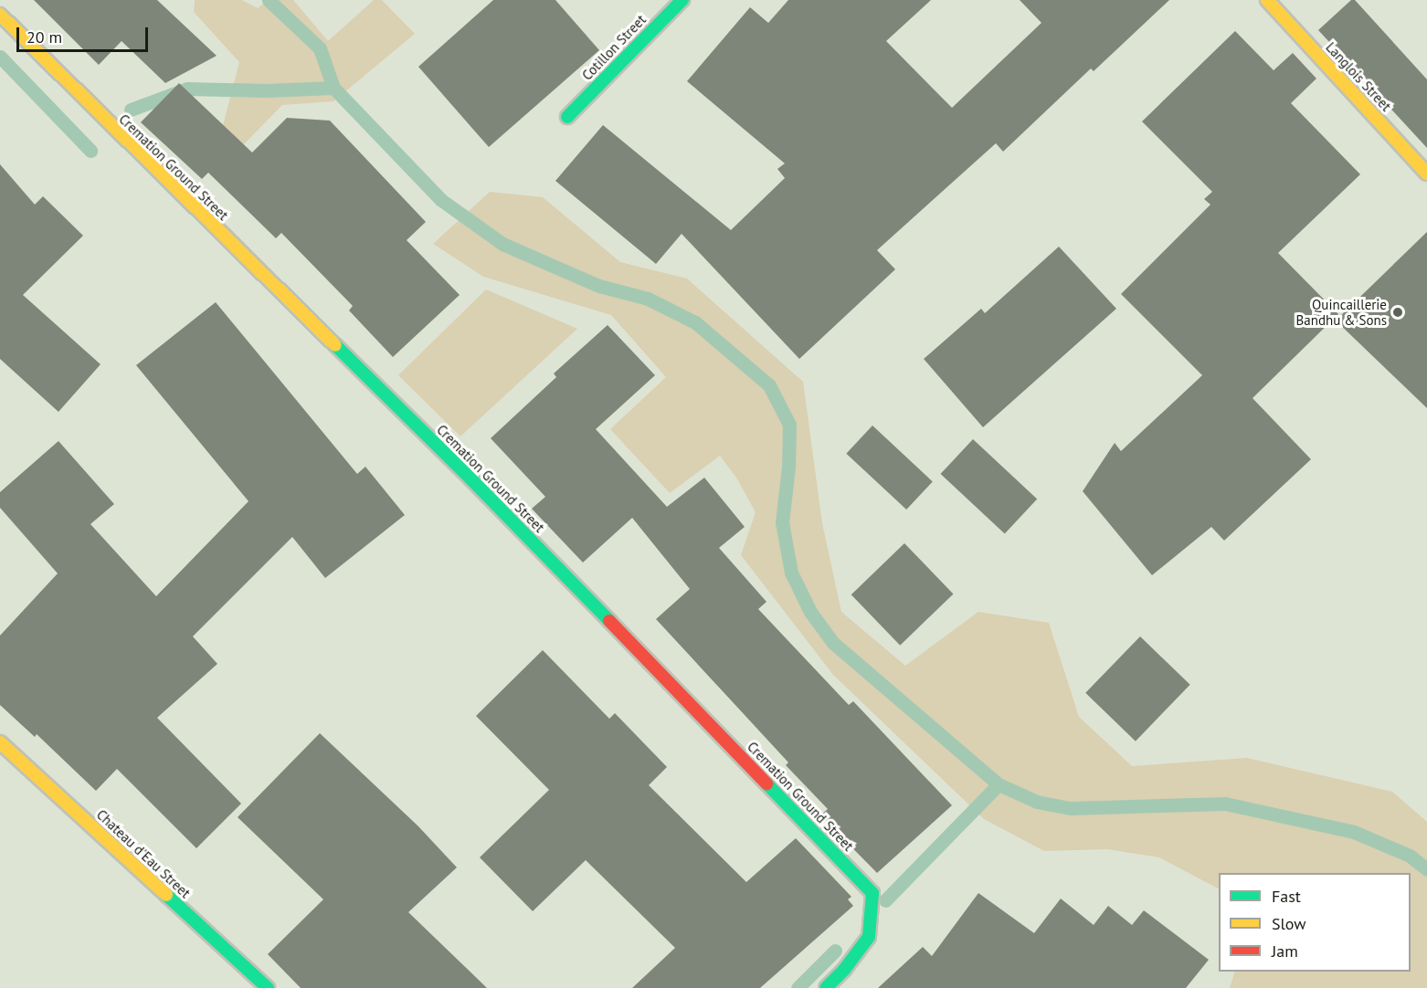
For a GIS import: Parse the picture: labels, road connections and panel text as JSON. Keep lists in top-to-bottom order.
{
  "streets": {
    "street": [
      "Cotillon Street",
      "Langlois Street",
      "Cremation Ground Street",
      "Chateau d'Eau Street"
    ]
  },
  "places": ["Quincaillerie Bandhu & Sons"],
  "legend": ["Fast", "Slow", "Jam"],
  "scale_bar": "20 m"
}
